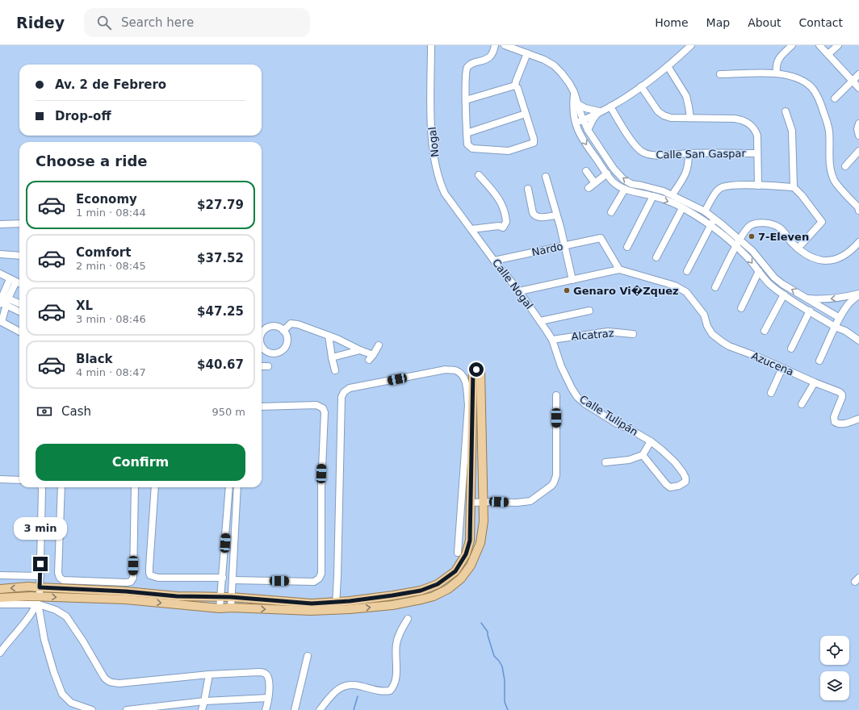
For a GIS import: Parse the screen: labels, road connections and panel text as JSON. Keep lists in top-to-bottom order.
{
  "streets": {
    "street": [
      "Nogal",
      "Calle San Gaspar",
      "Nardo",
      "Calle Nogal",
      "Alcatraz",
      "Azucena",
      "Calle Tulipán"
    ]
  },
  "crossings": [
    ["Nogal", "Calle Nogal"],
    ["Nardo", "Calle Nogal"],
    ["Nardo", "Azucena"],
    ["Calle Nogal", "Alcatraz"],
    ["Calle Nogal", "Calle Tulipán"],
    ["Alcatraz", "Calle Tulipán"]
  ],
  "places": ["7-Eleven", "Genaro Vi�Zquez"],
  "page": {
    "header": "Ridey",
    "search": "Search here",
    "nav": [
      "Home",
      "Map",
      "About",
      "Contact"
    ],
    "banner": ["Av. 2 de Febrero", "Drop-off"],
    "heading": "Choose a ride",
    "list": [
      {
        "name": "Economy",
        "note": "1 min · 08:44",
        "value": "$27.79"
      },
      {
        "name": "Comfort",
        "note": "2 min · 08:45",
        "value": "$37.52"
      },
      {
        "name": "XL",
        "note": "3 min · 08:46",
        "value": "$47.25"
      },
      {
        "name": "Black",
        "note": "4 min · 08:47",
        "value": "$40.67"
      }
    ],
    "pay": ["Cash", "950 m"],
    "buttons": "Confirm",
    "bubble": "3 min"
  }
}
